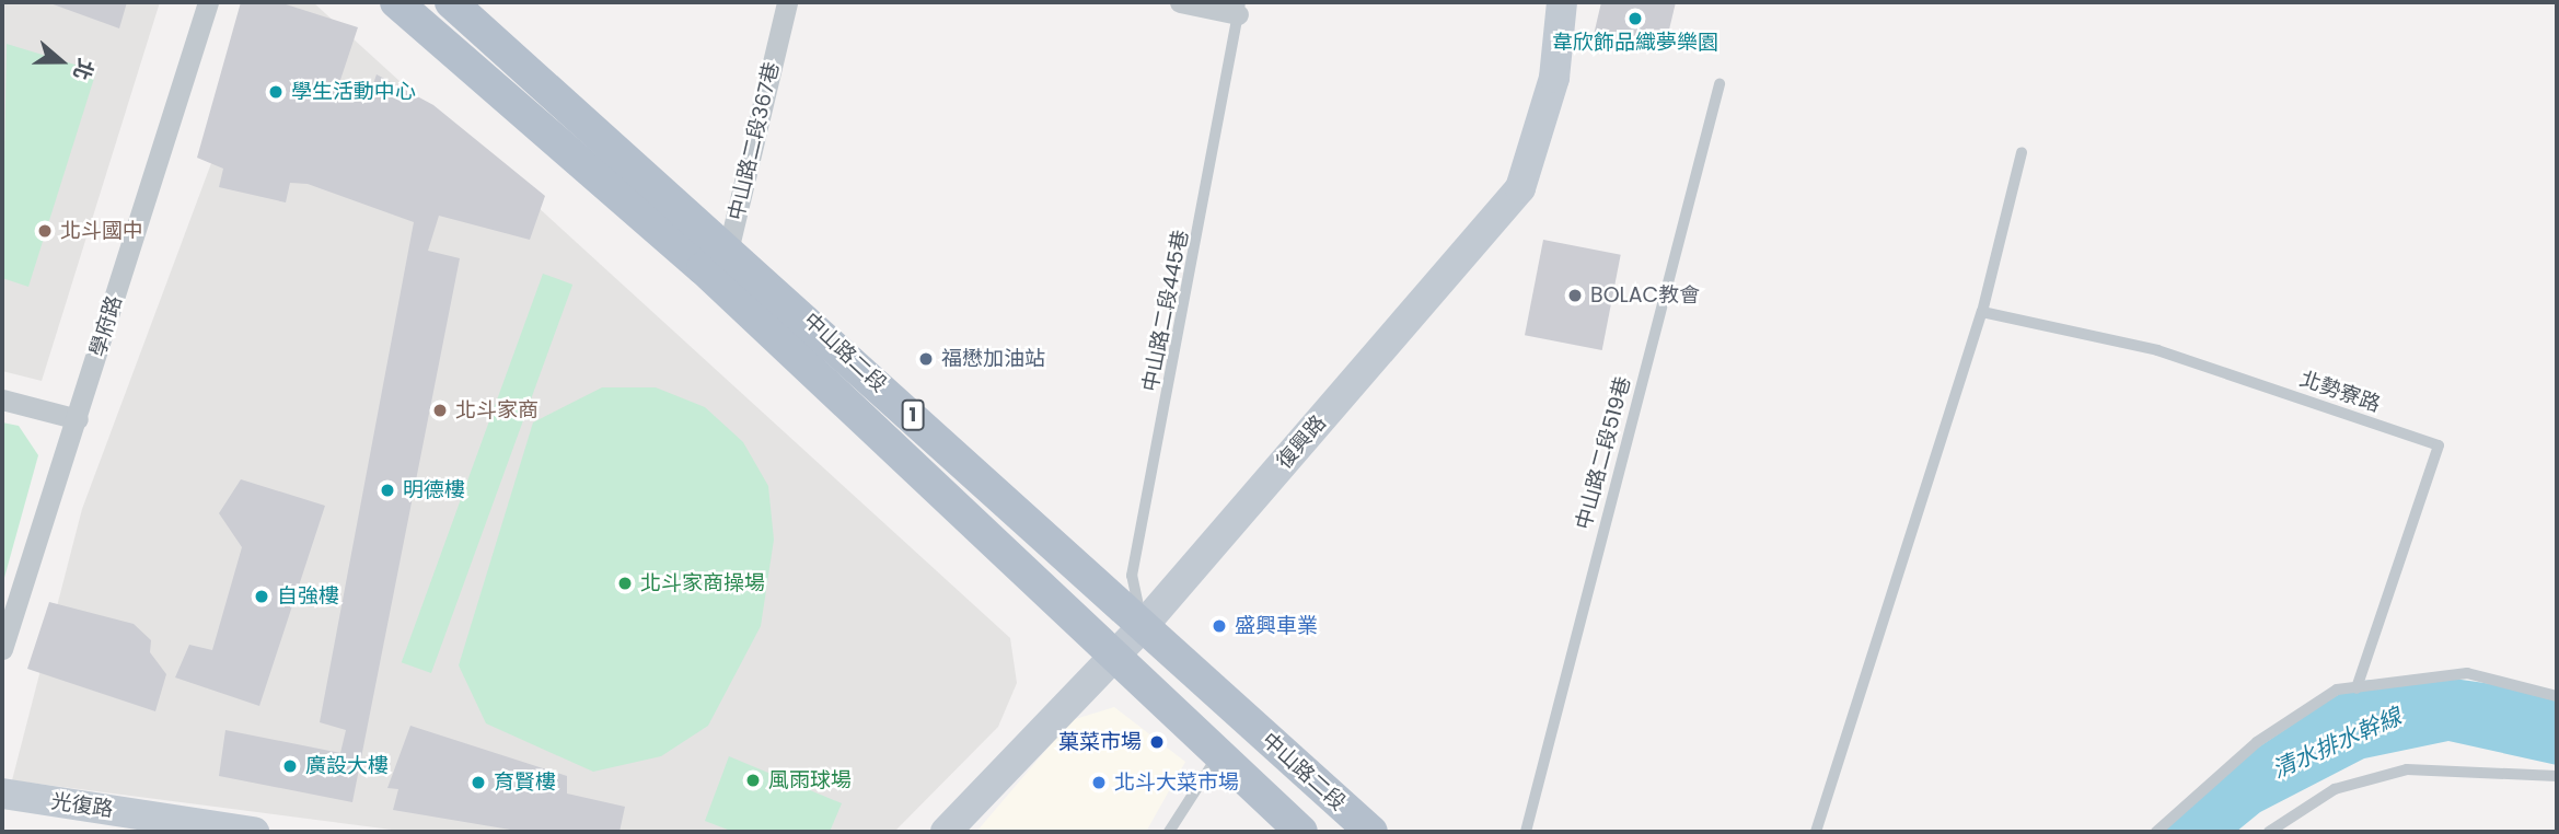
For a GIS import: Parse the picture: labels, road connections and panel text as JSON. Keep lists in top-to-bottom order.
{
  "streets": {
    "main road": ["中山路二段", "1"],
    "street": [
      "中山路二段367巷",
      "學府路",
      "復興路",
      "光復路"
    ],
    "lane": ["中山路二段445巷", "北勢寮路", "中山路二段519巷"]
  },
  "crossings": [
    ["中山路二段367巷", "中山路二段"],
    ["中山路二段445巷", "中山路二段"],
    ["中山路二段445巷", "復興路"],
    ["中山路二段", "復興路"]
  ],
  "water": ["清水排水幹線"],
  "places": [
    "韋欣飾品織夢樂園",
    "學生活動中心",
    "北斗國中",
    "BOLAC教會",
    "福懋加油站",
    "北斗家商",
    "明德樓",
    "北斗家商操場",
    "自強樓",
    "盛興車業",
    "菓菜市場",
    "廣設大樓",
    "風雨球場",
    "育賢樓",
    "北斗大菜市場"
  ],
  "north": "right"
}
